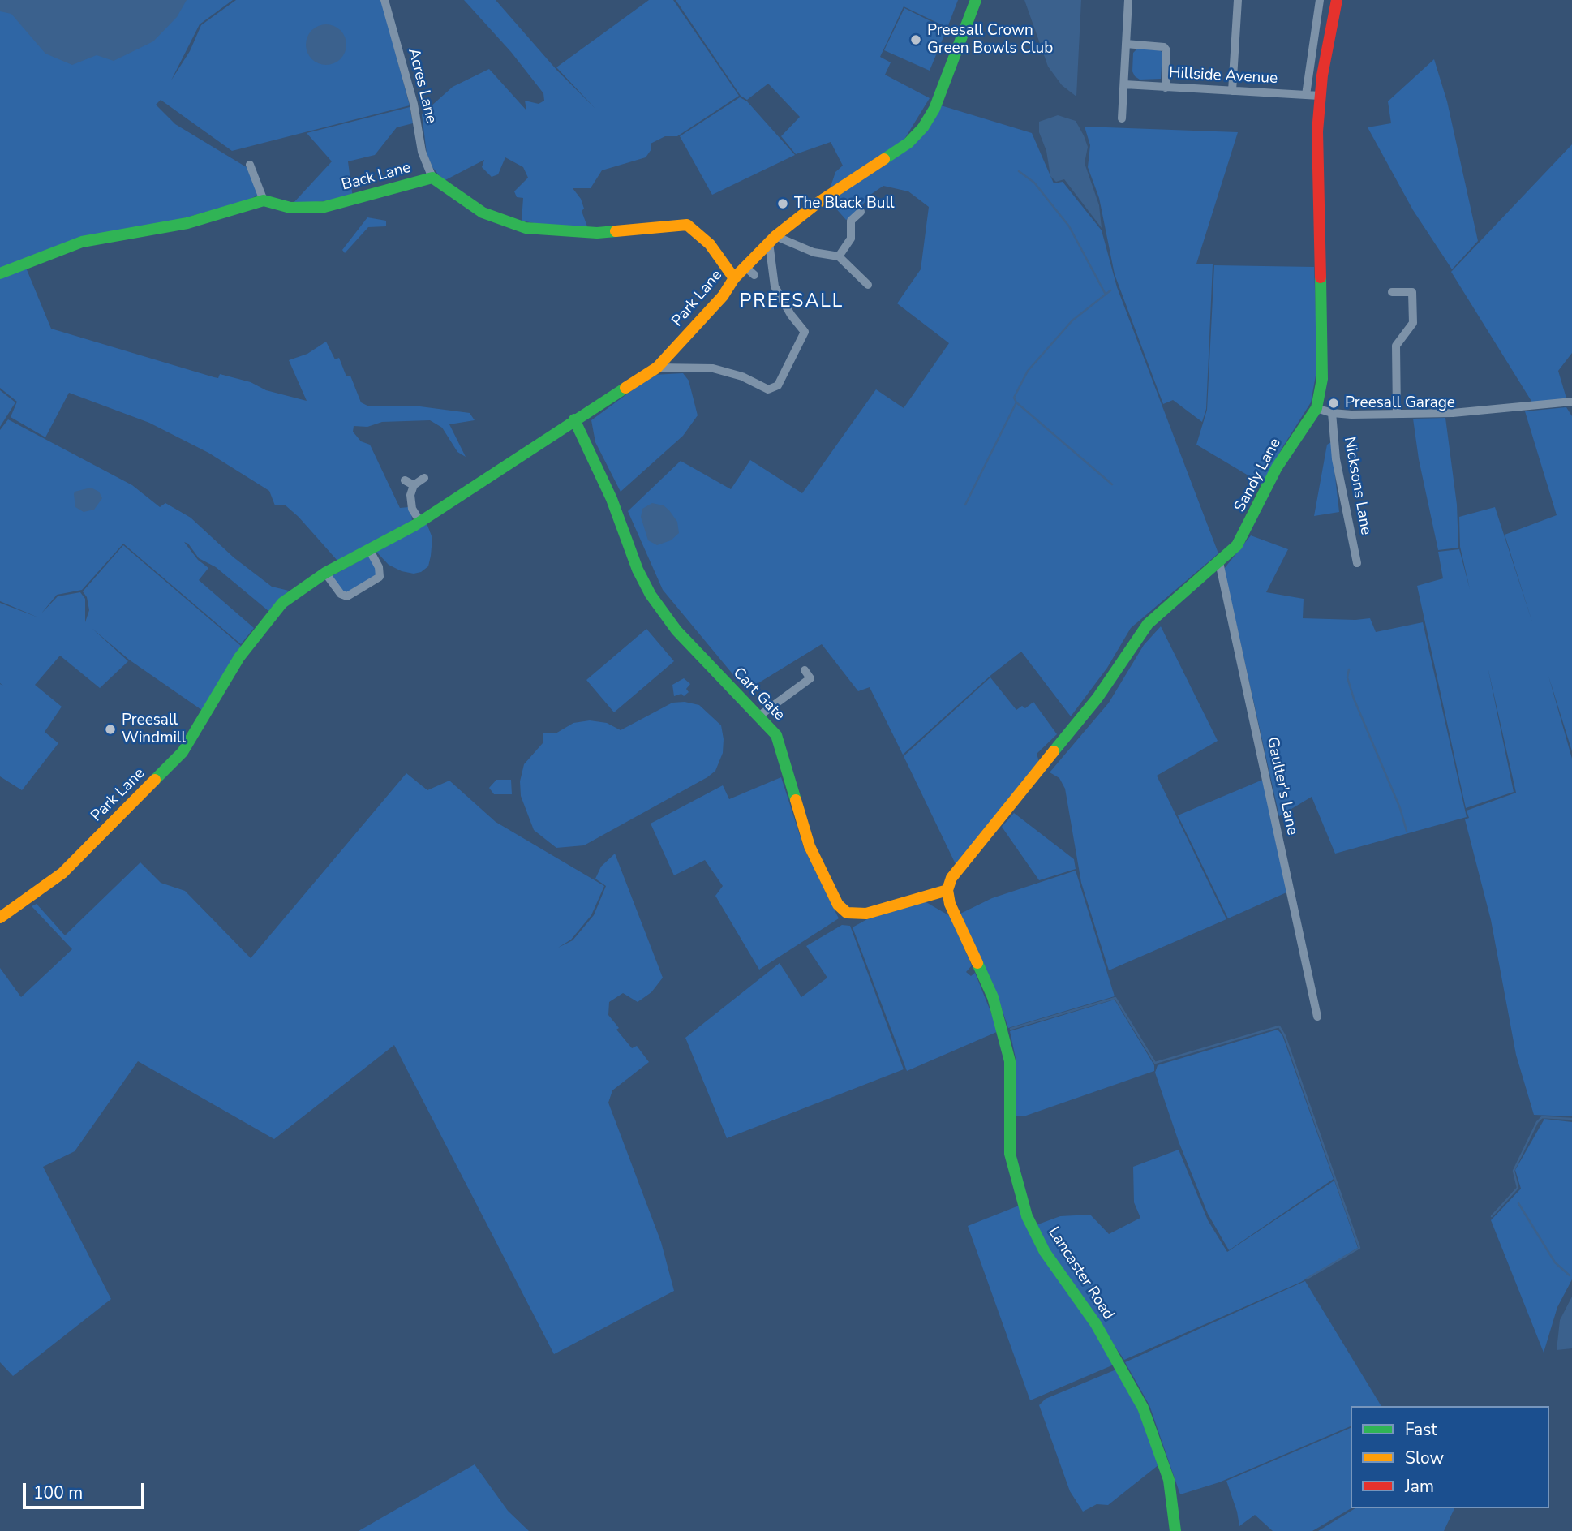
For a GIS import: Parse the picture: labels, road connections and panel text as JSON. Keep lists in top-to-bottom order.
{
  "streets": {
    "main road": [
      "Back Lane",
      "Park Lane",
      "Sandy Lane",
      "Cart Gate",
      "Lancaster Road"
    ],
    "street": [
      "Hillside Avenue",
      "Acres Lane",
      "Nicksons Lane",
      "Gaulter's Lane"
    ]
  },
  "crossings": [
    ["Hillside Avenue", "Sandy Lane"],
    ["Acres Lane", "Back Lane"],
    ["Back Lane", "Park Lane"],
    ["Park Lane", "Cart Gate"],
    ["Sandy Lane", "Cart Gate"],
    ["Sandy Lane", "Gaulter's Lane"],
    ["Sandy Lane", "Lancaster Road"],
    ["Cart Gate", "Lancaster Road"]
  ],
  "districts": ["PREESALL"],
  "places": [
    "Preesall Crown Green Bowls Club",
    "The Black Bull",
    "Preesall Garage",
    "Preesall Windmill"
  ],
  "legend": ["Fast", "Slow", "Jam"],
  "scale_bar": "100 m"
}
